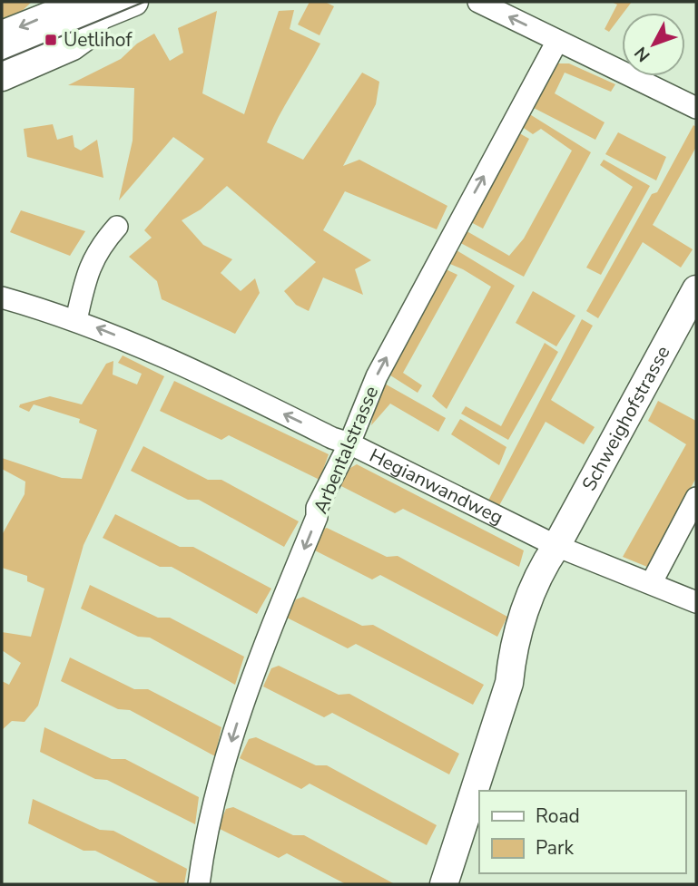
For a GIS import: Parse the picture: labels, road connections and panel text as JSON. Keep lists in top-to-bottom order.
{
  "streets": {
    "main road": ["Schweighofstrasse"],
    "street": ["Arbentalstrasse", "Hegianwandweg"]
  },
  "crossings": [
    ["Schweighofstrasse", "Hegianwandweg"],
    ["Arbentalstrasse", "Hegianwandweg"]
  ],
  "one_way": ["Hegianwandweg"],
  "places": {
    "transit": ["Uetlihof"]
  },
  "legend": ["Road", "Park"],
  "north": "bottom left"
}
